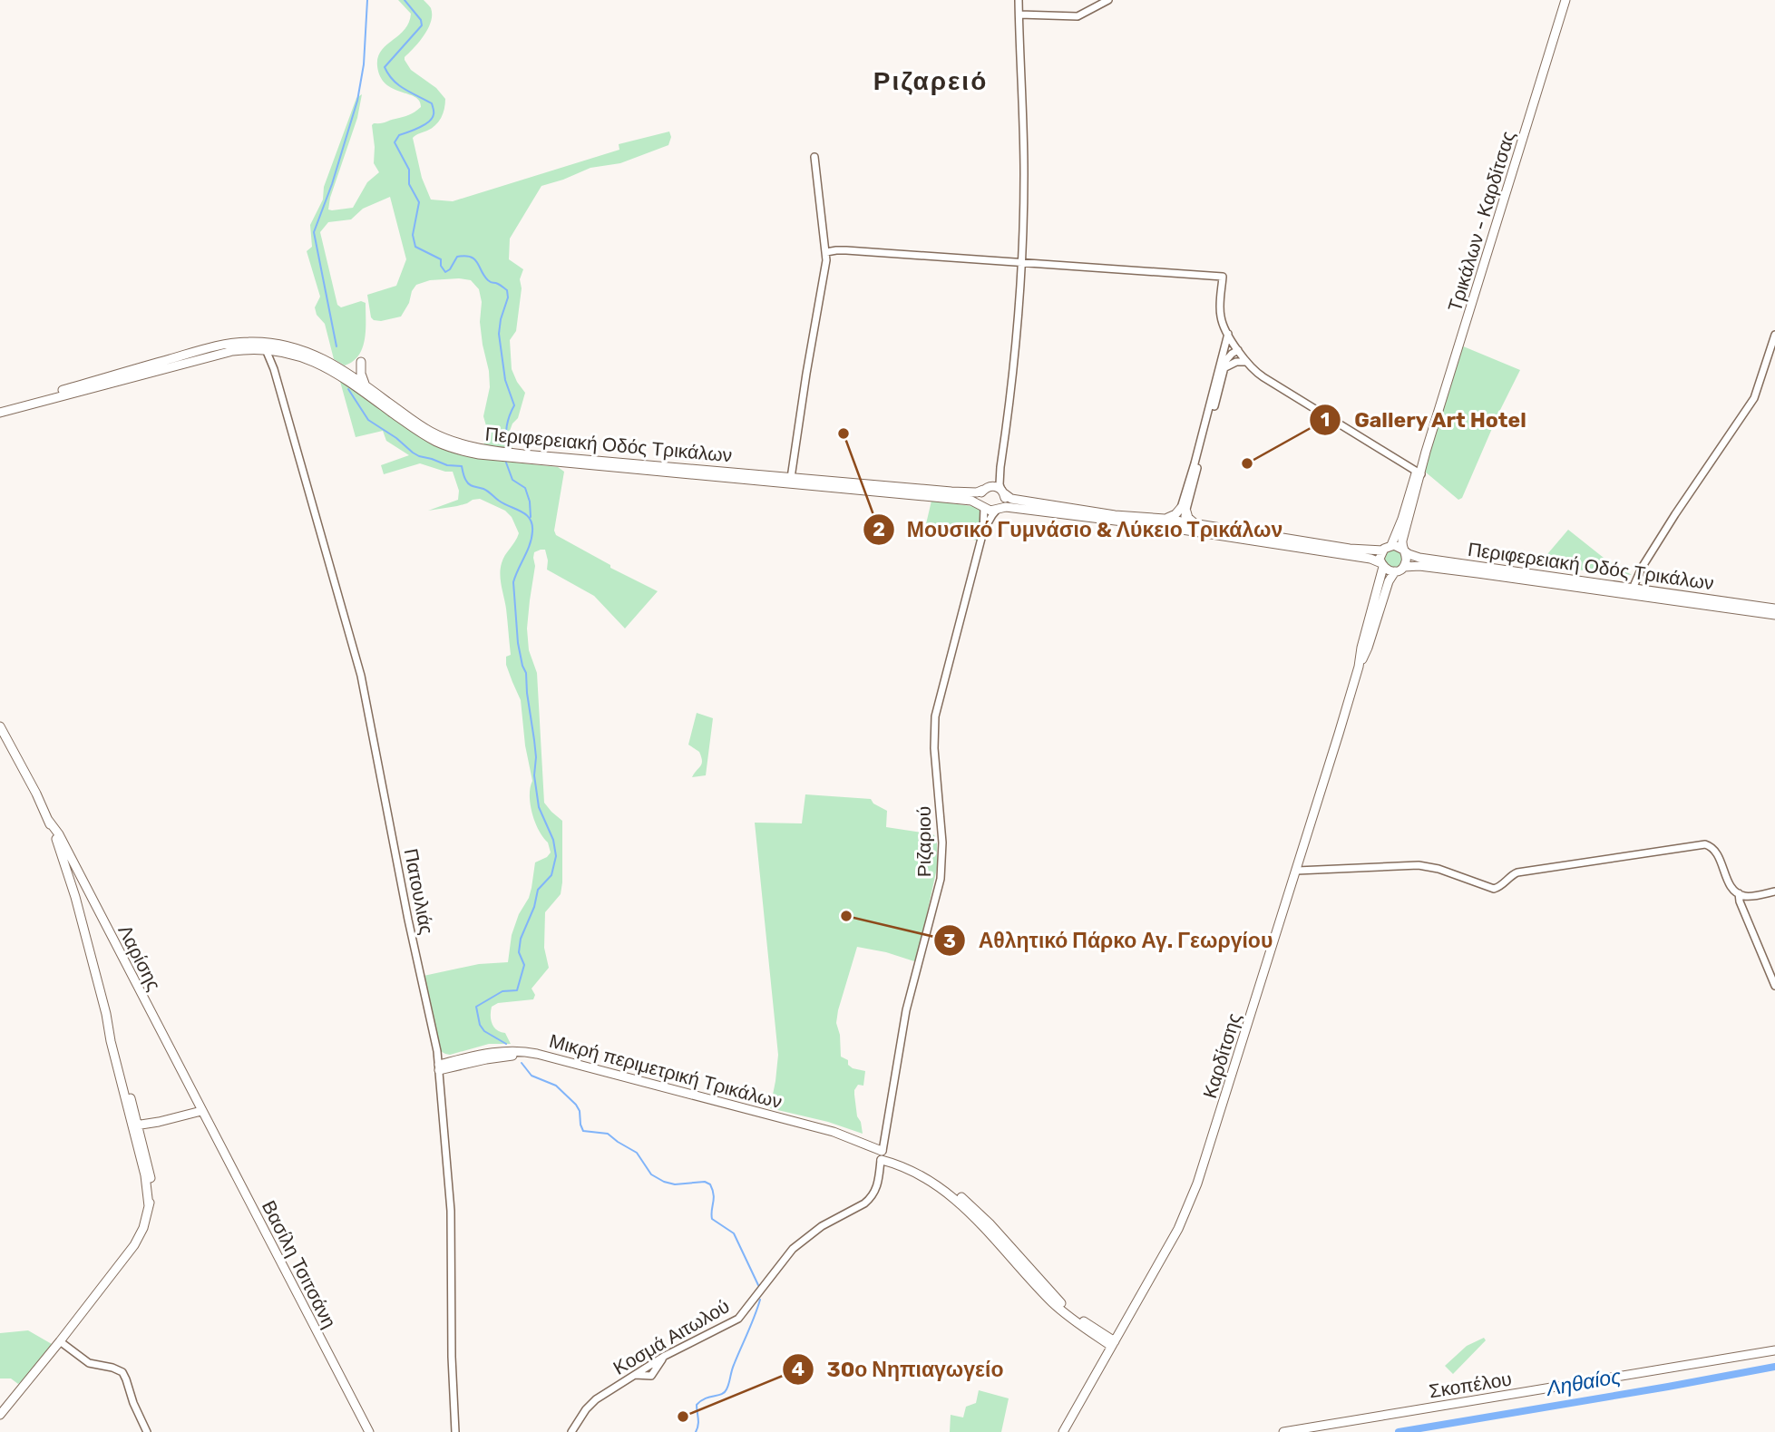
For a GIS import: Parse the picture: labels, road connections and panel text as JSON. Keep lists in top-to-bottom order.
{
  "streets": {
    "main road": [
      "Τρικάλων - Καρδίτσας",
      "Περιφερειακή Οδός Τρικάλων",
      "Λαρίσης",
      "Καρδίτσης",
      "Μικρή περιμετρική Τρικάλων",
      "Βασίλη Τσιτσάνη",
      "Σκοπέλου"
    ],
    "street": ["Ριζαριού", "Πατουλιάς", "Κοσμά Αιτωλού"]
  },
  "crossings": [
    ["Τρικάλων - Καρδίτσας", "Περιφερειακή Οδός Τρικάλων"],
    ["Τρικάλων - Καρδίτσας", "Καρδίτσης"],
    ["Περιφερειακή Οδός Τρικάλων", "Ριζαριού"],
    ["Περιφερειακή Οδός Τρικάλων", "Πατουλιάς"],
    ["Περιφερειακή Οδός Τρικάλων", "Καρδίτσης"],
    ["Ριζαριού", "Μικρή περιμετρική Τρικάλων"],
    ["Ριζαριού", "Κοσμά Αιτωλού"],
    ["Πατουλιάς", "Μικρή περιμετρική Τρικάλων"],
    ["Λαρίσης", "Βασίλη Τσιτσάνη"],
    ["Καρδίτσης", "Μικρή περιμετρική Τρικάλων"],
    ["Μικρή περιμετρική Τρικάλων", "Κοσμά Αιτωλού"]
  ],
  "districts": ["Ριζαρειό"],
  "water": ["Ληθαίος"],
  "places": [
    "Μουσικό Γυμνάσιο & Λύκειο Τρικάλων",
    "Gallery Art Hotel",
    "Αθλητικό Πάρκο Αγ. Γεωργίου",
    "30ο Νηπιαγωγείο"
  ]
}
